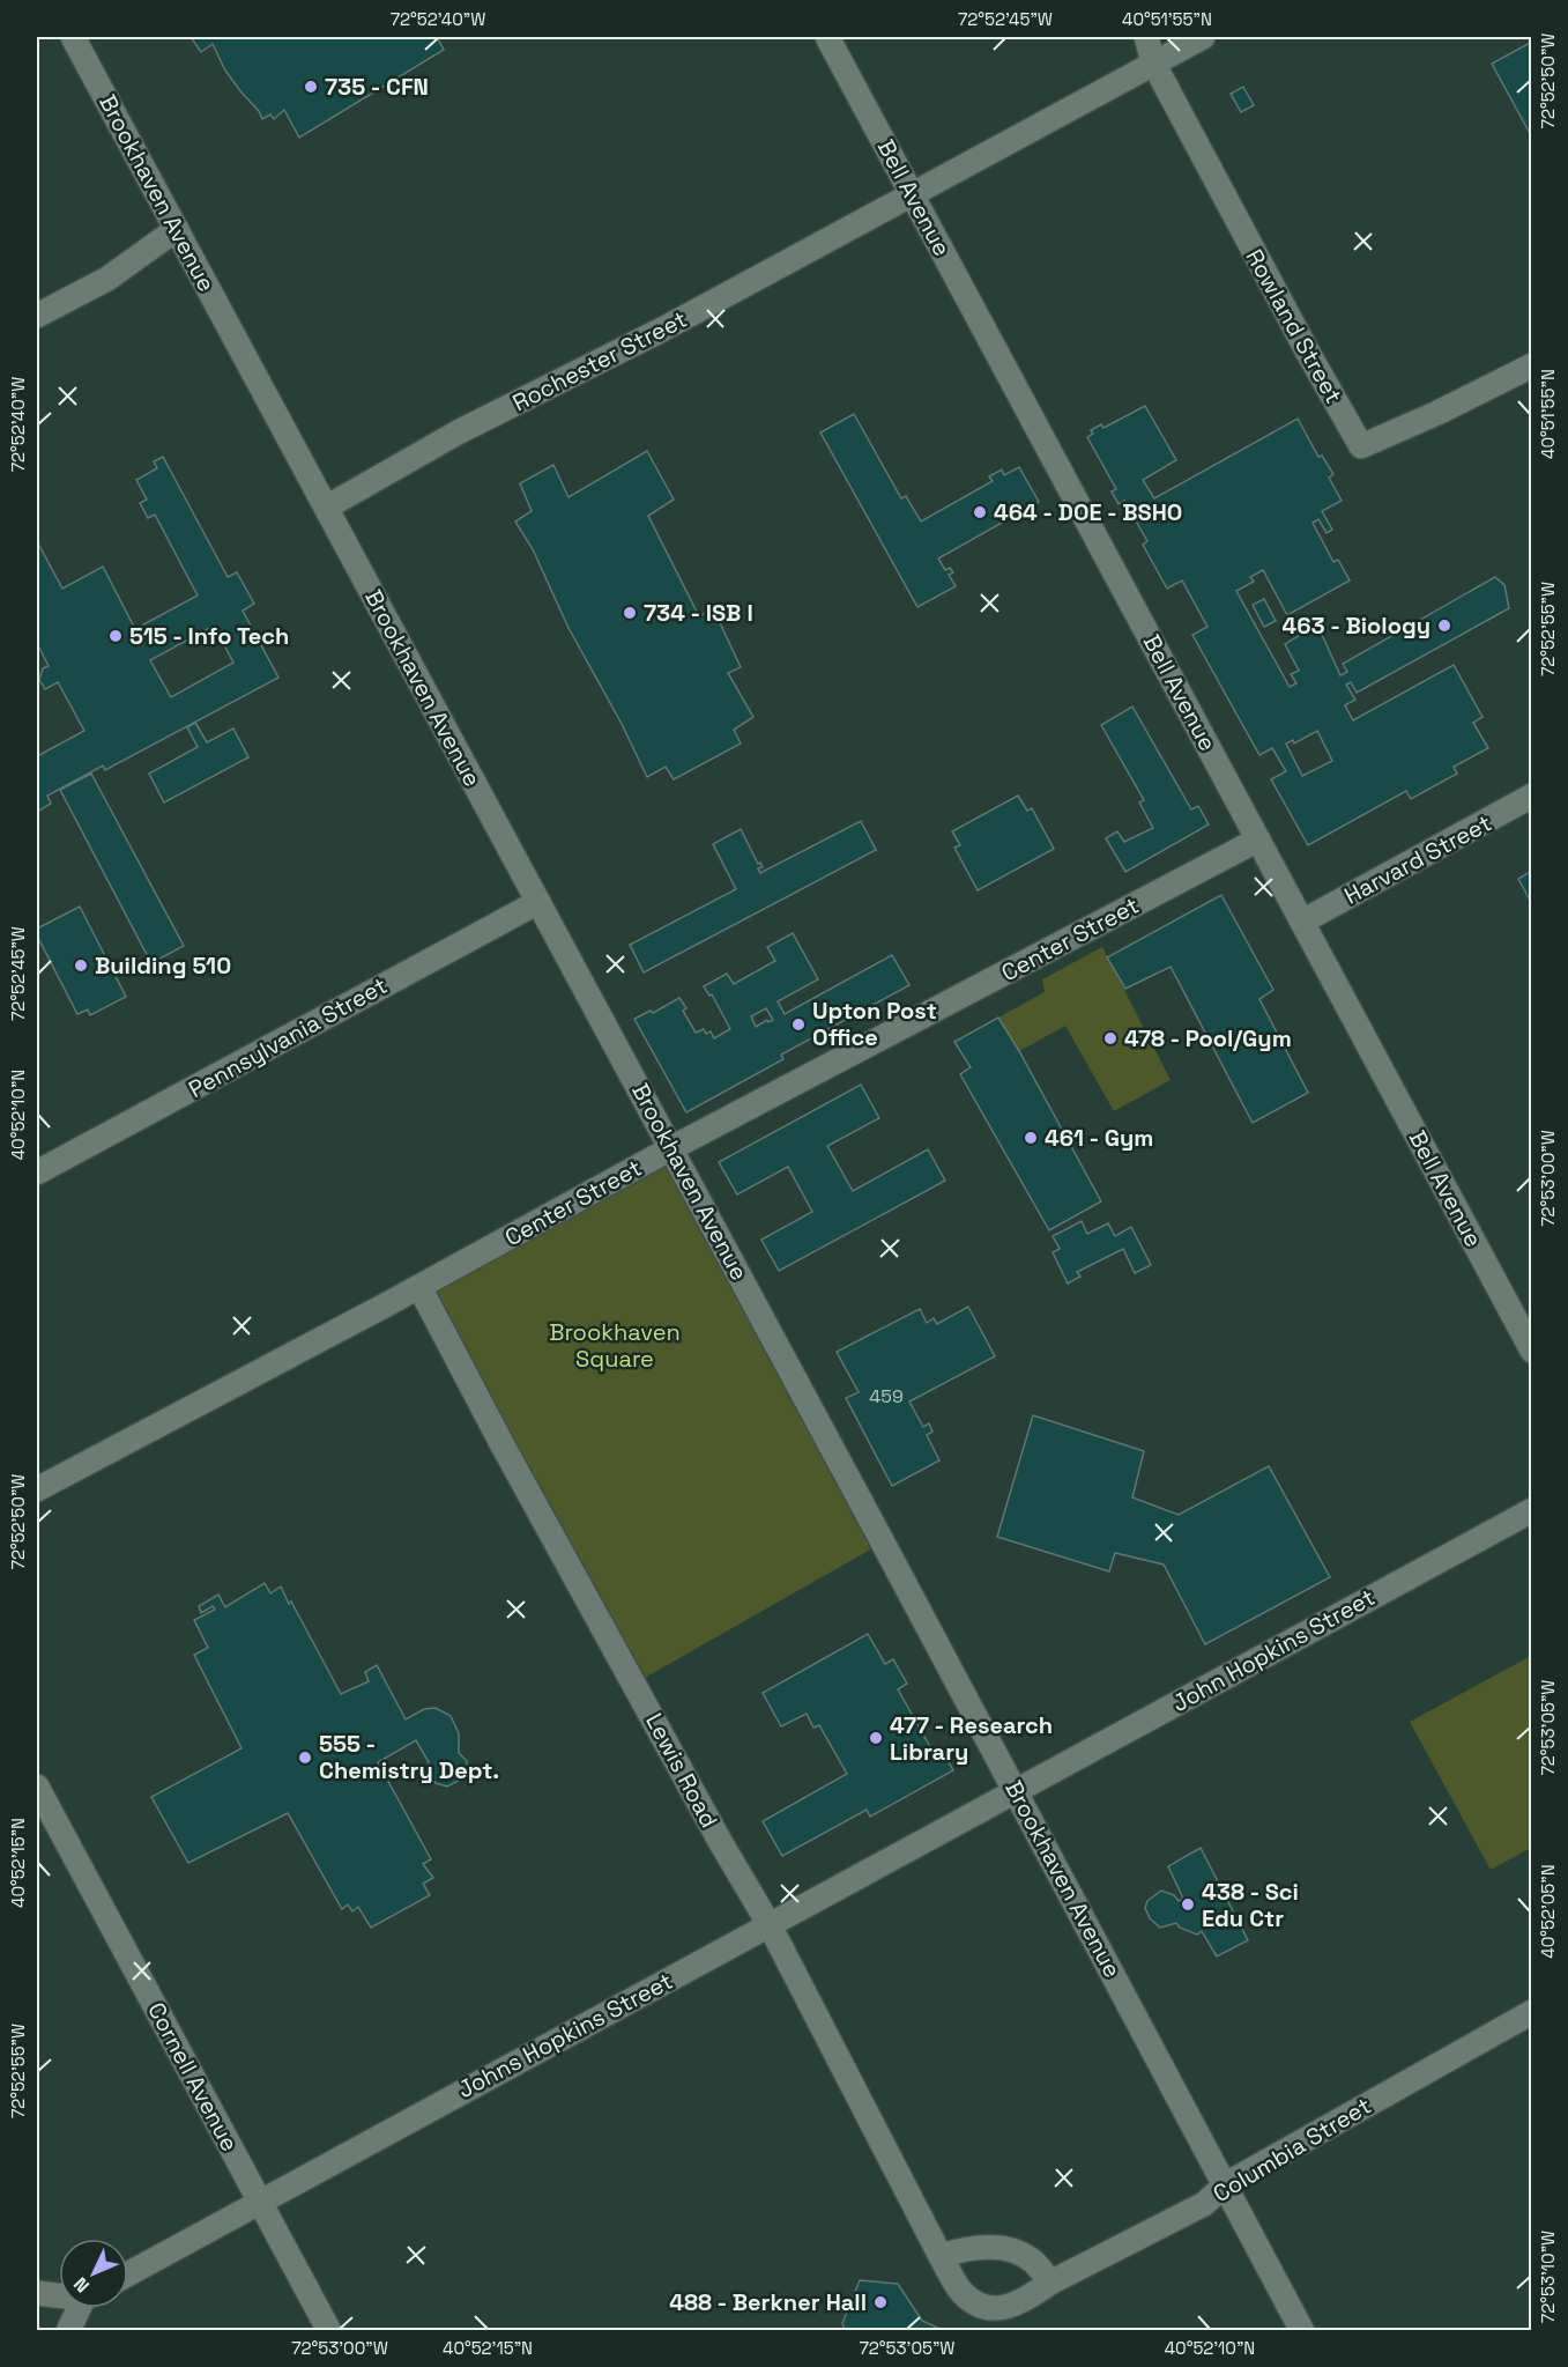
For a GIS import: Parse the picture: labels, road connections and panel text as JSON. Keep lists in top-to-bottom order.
{
  "streets": {
    "street": [
      "Brookhaven Avenue",
      "Bell Avenue",
      "Rowland Street",
      "Rochester Street",
      "Harvard Street",
      "Center Street",
      "Pennsylvania Street",
      "John Hopkins Street",
      "Lewis Road",
      "Johns Hopkins Street",
      "Cornell Avenue",
      "Columbia Street"
    ]
  },
  "crossings": [
    ["Brookhaven Avenue", "Rochester Street"],
    ["Brookhaven Avenue", "Center Street"],
    ["Brookhaven Avenue", "Pennsylvania Street"],
    ["Brookhaven Avenue", "John Hopkins Street"],
    ["Brookhaven Avenue", "Johns Hopkins Street"],
    ["Brookhaven Avenue", "Columbia Street"],
    ["Bell Avenue", "Rochester Street"],
    ["Bell Avenue", "Harvard Street"],
    ["Bell Avenue", "Center Street"],
    ["Rowland Street", "Rochester Street"],
    ["Center Street", "Lewis Road"],
    ["John Hopkins Street", "Johns Hopkins Street"],
    ["Lewis Road", "Johns Hopkins Street"],
    ["Lewis Road", "Columbia Street"],
    ["Johns Hopkins Street", "Cornell Avenue"]
  ],
  "parks": ["Brookhaven Square"],
  "places": [
    "735 - CFN",
    "464 - DOE - BSHO",
    "734 - ISB I",
    "463 - Biology",
    "515 - Info Tech",
    "Building 510",
    "Upton Post Office",
    "478 - Pool/Gym",
    "461 - Gym",
    "477 - Research Library",
    "555 - Chemistry Dept.",
    "438 - Sci Edu Ctr",
    "488 - Berkner Hall"
  ],
  "house_numbers": ["459"],
  "north": "bottom left",
  "coordinates": [
    "72°52'40\"W",
    "72°52'45\"W",
    "40°51'55\"N",
    "72°52'50\"W",
    "72°52'55\"W",
    "40°52'10\"N",
    "72°53'00\"W",
    "72°53'05\"W",
    "40°52'15\"N",
    "40°52'05\"N",
    "72°53'10\"W"
  ]
}
